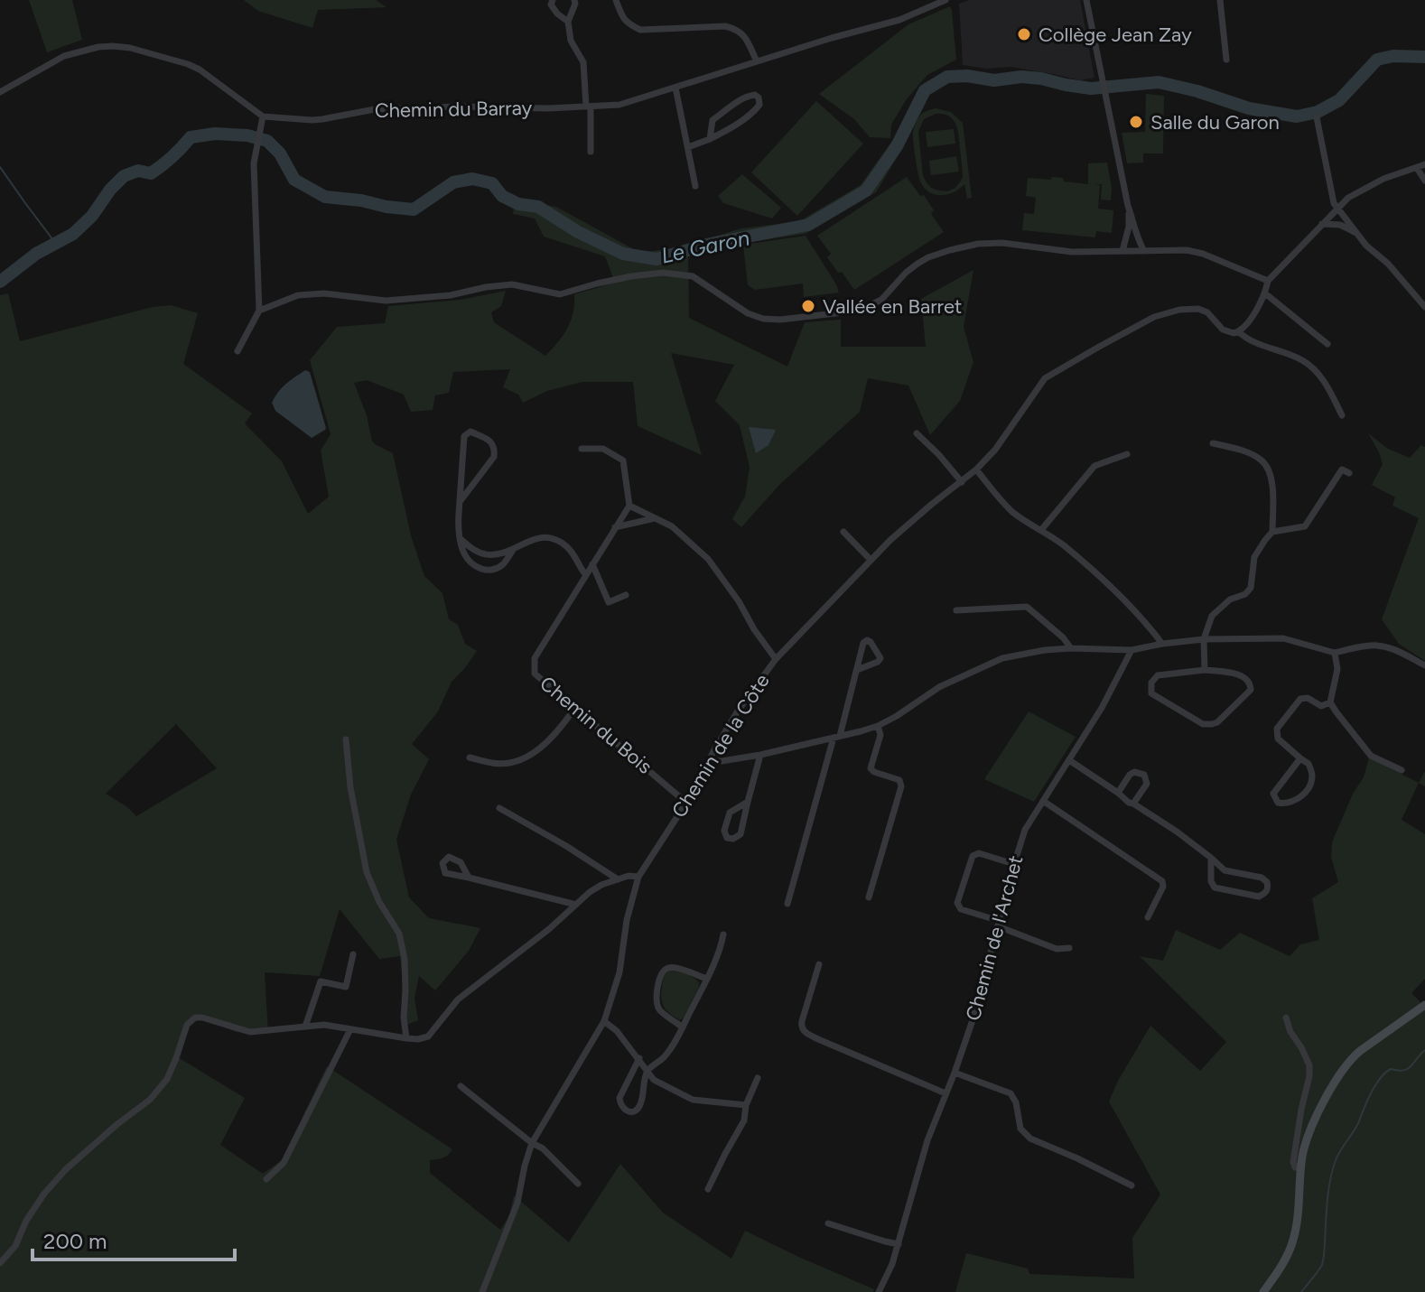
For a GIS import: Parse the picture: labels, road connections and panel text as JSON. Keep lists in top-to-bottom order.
{
  "streets": {
    "street": [
      "Chemin du Barray",
      "Chemin du Bois",
      "Chemin de la Côte",
      "Chemin de l'Archet"
    ]
  },
  "crossings": [
    ["Chemin du Bois", "Chemin de la Côte"]
  ],
  "water": ["Le Garon"],
  "places": ["Collège Jean Zay", "Salle du Garon", "Vallée en Barret"],
  "scale_bar": "200 m"
}
